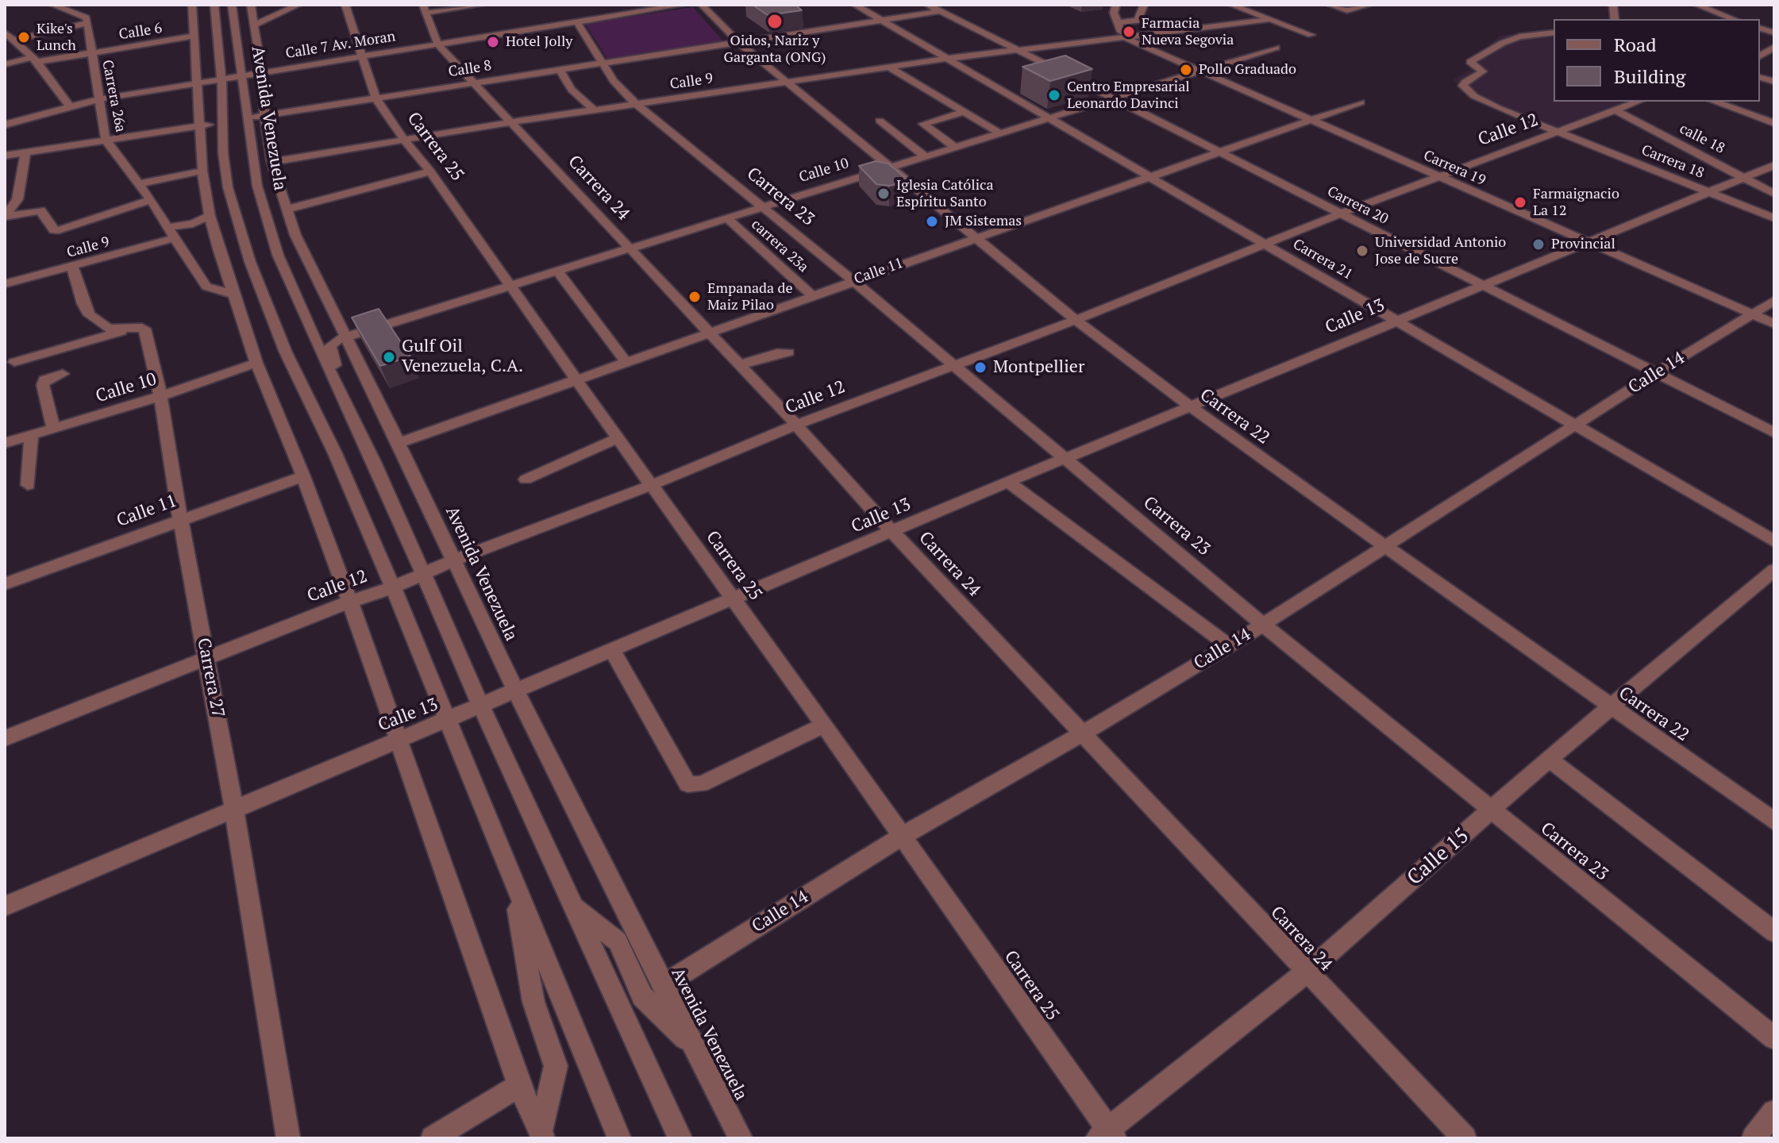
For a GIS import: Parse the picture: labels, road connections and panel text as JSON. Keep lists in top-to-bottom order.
{
  "streets": {
    "street": [
      "Calle 6",
      "Calle 7 Av. Moran",
      "Calle 8",
      "Calle 9",
      "Carrera 26a",
      "Avenida Venezuela",
      "Calle 12",
      "calle 18",
      "Carrera 25",
      "Carrera 18",
      "Carrera 19",
      "Calle 10",
      "Carrera 24",
      "Carrera 23",
      "Carrera 20",
      "carrera 23a",
      "Carrera 21",
      "Calle 11",
      "Calle 13",
      "Calle 14",
      "Carrera 22",
      "Carrera 27",
      "Calle 15"
    ]
  },
  "crossings": [
    ["Calle 6", "Carrera 26a"],
    ["Calle 7 Av. Moran", "Carrera 26a"],
    ["Calle 7 Av. Moran", "Avenida Venezuela"],
    ["Calle 7 Av. Moran", "Carrera 25"],
    ["Calle 7 Av. Moran", "Carrera 24"],
    ["Calle 7 Av. Moran", "Carrera 23"],
    ["Calle 8", "Carrera 26a"],
    ["Calle 8", "Avenida Venezuela"],
    ["Calle 8", "Carrera 25"],
    ["Calle 8", "Carrera 24"],
    ["Calle 8", "Carrera 23"],
    ["Calle 8", "Carrera 20"],
    ["Calle 8", "Carrera 21"],
    ["Calle 8", "Carrera 22"],
    ["Calle 9", "Carrera 26a"],
    ["Calle 9", "Avenida Venezuela"],
    ["Calle 9", "Carrera 25"],
    ["Calle 9", "Carrera 19"],
    ["Calle 9", "Carrera 24"],
    ["Calle 9", "Carrera 23"],
    ["Calle 9", "Carrera 20"],
    ["Calle 9", "Carrera 21"],
    ["Calle 9", "Carrera 22"],
    ["Avenida Venezuela", "Calle 12"],
    ["Avenida Venezuela", "Calle 10"],
    ["Avenida Venezuela", "Calle 11"],
    ["Avenida Venezuela", "Calle 13"],
    ["Avenida Venezuela", "Calle 14"],
    ["Calle 12", "calle 18"],
    ["Calle 12", "Carrera 25"],
    ["Calle 12", "Carrera 18"],
    ["Calle 12", "Carrera 19"],
    ["Calle 12", "Carrera 24"],
    ["Calle 12", "Carrera 23"],
    ["Calle 12", "Carrera 20"],
    ["Calle 12", "Carrera 21"],
    ["Calle 12", "Carrera 22"],
    ["Calle 12", "Carrera 27"],
    ["calle 18", "Calle 13"],
    ["Carrera 25", "Calle 10"],
    ["Carrera 25", "Calle 11"],
    ["Carrera 25", "Calle 13"],
    ["Carrera 25", "Calle 14"],
    ["Carrera 25", "Calle 15"],
    ["Carrera 18", "Calle 13"],
    ["Carrera 19", "Calle 10"],
    ["Carrera 19", "Calle 11"],
    ["Carrera 19", "Calle 13"],
    ["Carrera 19", "Calle 14"],
    ["Calle 10", "Carrera 24"],
    ["Calle 10", "Carrera 23"],
    ["Calle 10", "Carrera 20"],
    ["Calle 10", "carrera 23a"],
    ["Calle 10", "Carrera 21"],
    ["Calle 10", "Carrera 22"],
    ["Calle 10", "Carrera 27"],
    ["Carrera 24", "Calle 11"],
    ["Carrera 24", "Calle 13"],
    ["Carrera 24", "Calle 14"],
    ["Carrera 24", "Calle 15"],
    ["Carrera 23", "Calle 11"],
    ["Carrera 23", "Calle 13"],
    ["Carrera 23", "Calle 14"],
    ["Carrera 23", "Calle 15"],
    ["Carrera 20", "Calle 11"],
    ["Carrera 20", "Calle 13"],
    ["Carrera 20", "Calle 14"],
    ["carrera 23a", "Calle 11"],
    ["Carrera 21", "Calle 11"],
    ["Carrera 21", "Calle 13"],
    ["Carrera 21", "Calle 14"],
    ["Calle 11", "Carrera 22"],
    ["Calle 11", "Carrera 27"],
    ["Calle 13", "Carrera 22"],
    ["Calle 13", "Carrera 27"],
    ["Calle 14", "Carrera 22"],
    ["Carrera 22", "Calle 15"]
  ],
  "places": [
    "Oidos, Nariz y Garganta (ONG)",
    "Farmacia Nueva Segovia",
    "Kike's Lunch",
    "Hotel Jolly",
    "Pollo Graduado",
    "Centro Empresarial Leonardo Davinci",
    "Iglesia Católica Espíritu Santo",
    "Farmaignacio La 12",
    "JM Sistemas",
    "Provincial",
    "Universidad Antonio Jose de Sucre",
    "Empanada de Maiz Pilao",
    "Gulf Oil Venezuela, C.A.",
    "Montpellier"
  ],
  "legend": ["Road", "Building"]
}
